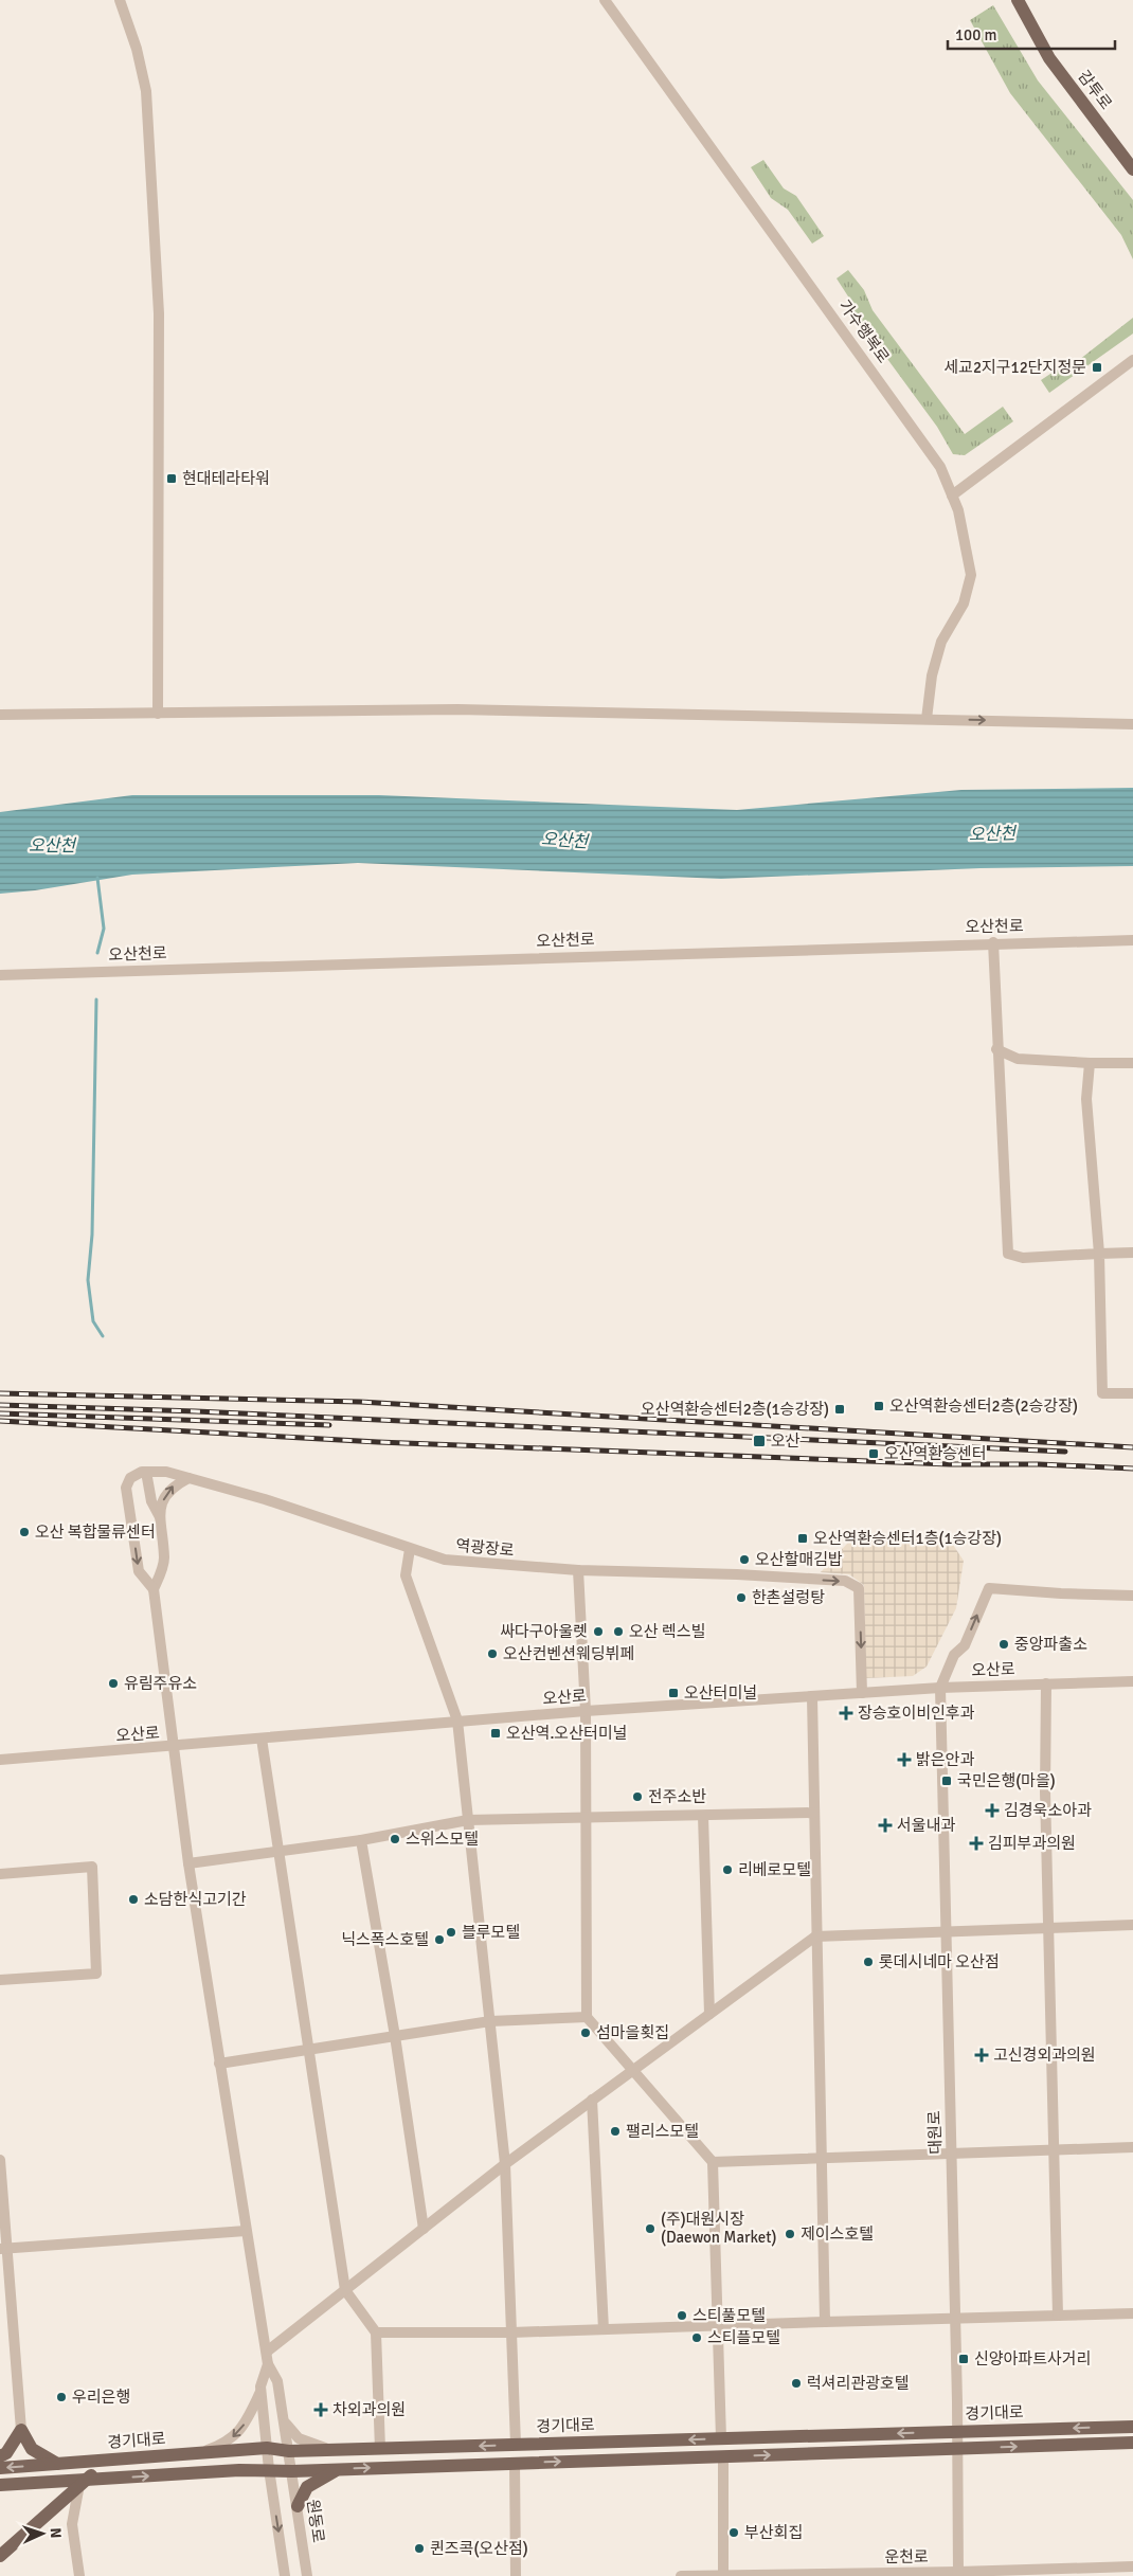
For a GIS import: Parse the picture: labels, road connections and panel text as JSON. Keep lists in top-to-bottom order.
{
  "streets": {
    "main road": ["감투로", "경기대로"],
    "street": [
      "가수행복로",
      "오산천로",
      "역광장로",
      "오산로",
      "대원로",
      "원동로",
      "운천로"
    ]
  },
  "crossings": [
    ["역광장로", "오산로"],
    ["오산로", "대원로"],
    ["대원로", "경기대로"],
    ["대원로", "운천로"],
    ["경기대로", "원동로"]
  ],
  "water": ["오산천"],
  "places": {
    "transit": [
      "세교2지구12단지정문",
      "현대테라타워",
      "오산역환승센터2층(2승강장)",
      "오산역환승센터2층(1승강장)",
      "오산",
      "오산역환승센터",
      "오산역환승센터1층(1승강장)",
      "오산터미널",
      "오산역.오산터미널",
      "국민은행(마을)",
      "신양아파트사거리"
    ],
    "other": [
      "오산 복합물류센터",
      "오산할매김밥",
      "한촌설렁탕",
      "싸다구아울렛",
      "오산 렉스빌",
      "중앙파출소",
      "오산컨벤션웨딩뷔페",
      "유림주유소",
      "전주소반",
      "스위스모텔",
      "리베로모텔",
      "소담한식고기간",
      "블루모텔",
      "닉스폭스호텔",
      "롯데시네마 오산점",
      "섬마을횟집",
      "팰리스모텔",
      "(주)대원시장 (Daewon Market)",
      "제이스호텔",
      "스티풀모텔",
      "스티플모텔",
      "럭셔리관광호텔",
      "우리은행",
      "부산회집",
      "퀸즈콕(오산점)"
    ],
    "health": [
      "장승호이비인후과",
      "밝은안과",
      "김경욱소아과",
      "서울내과",
      "김피부과의원",
      "고신경외과의원",
      "차외과의원"
    ]
  },
  "scale_bar": "100 m",
  "north": "right"
}
